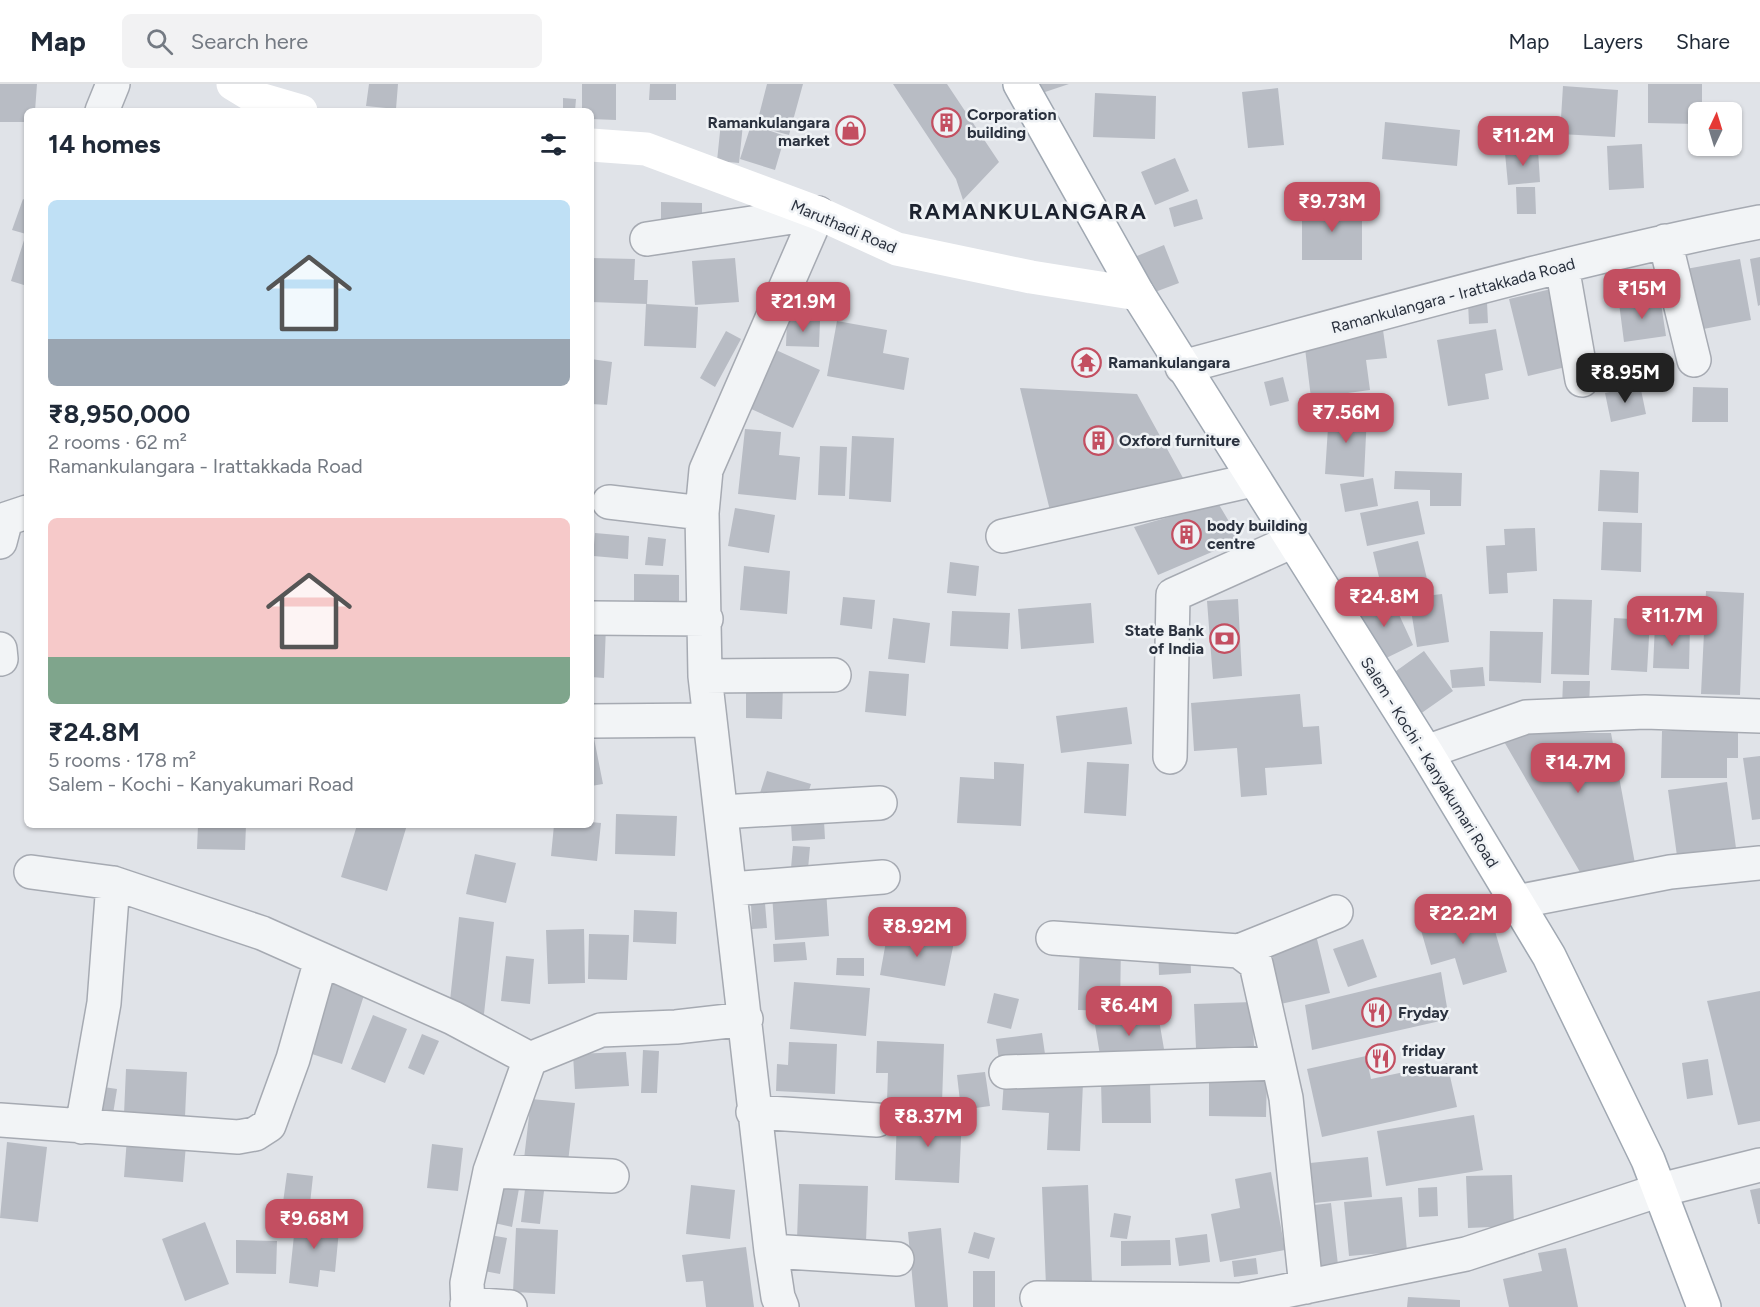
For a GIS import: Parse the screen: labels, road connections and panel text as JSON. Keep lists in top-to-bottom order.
{
  "streets": {
    "main road": ["Maruthadi Road", "Salem - Kochi - Kanyakumari Road"],
    "street": ["Ramankulangara - Irattakkada Road"]
  },
  "crossings": [
    ["Maruthadi Road", "Salem - Kochi - Kanyakumari Road"],
    ["Ramankulangara - Irattakkada Road", "Salem - Kochi - Kanyakumari Road"]
  ],
  "districts": ["RAMANKULANGARA"],
  "places": {
    "building": ["Corporation building", "Oxford furniture", "body building centre"],
    "shop": ["Ramankulangara market"],
    "temple": ["Ramankulangara"],
    "bank": ["State Bank of India"],
    "restaurant": ["Fryday", "friday restuarant"]
  },
  "north": "top",
  "page": {
    "header": "Map",
    "search": "Search here",
    "nav": ["Map", "Layers", "Share"],
    "heading": "14 homes",
    "price": [
      "₹11.2M",
      "₹9.73M",
      "₹15M",
      "₹21.9M",
      "₹8.95M",
      "₹7.56M",
      "₹24.8M",
      "₹11.7M",
      "₹14.7M",
      "₹22.2M",
      "₹8.92M",
      "₹6.4M",
      "₹8.37M",
      "₹9.68M"
    ],
    "list": [
      {
        "name": "₹8,950,000",
        "note": "2 rooms · 62 m² · Ramankulangara - Irattakkada Road"
      },
      {
        "name": "₹24.8M",
        "note": "5 rooms · 178 m² · Salem - Kochi - Kanyakumari Road"
      }
    ]
  }
}
